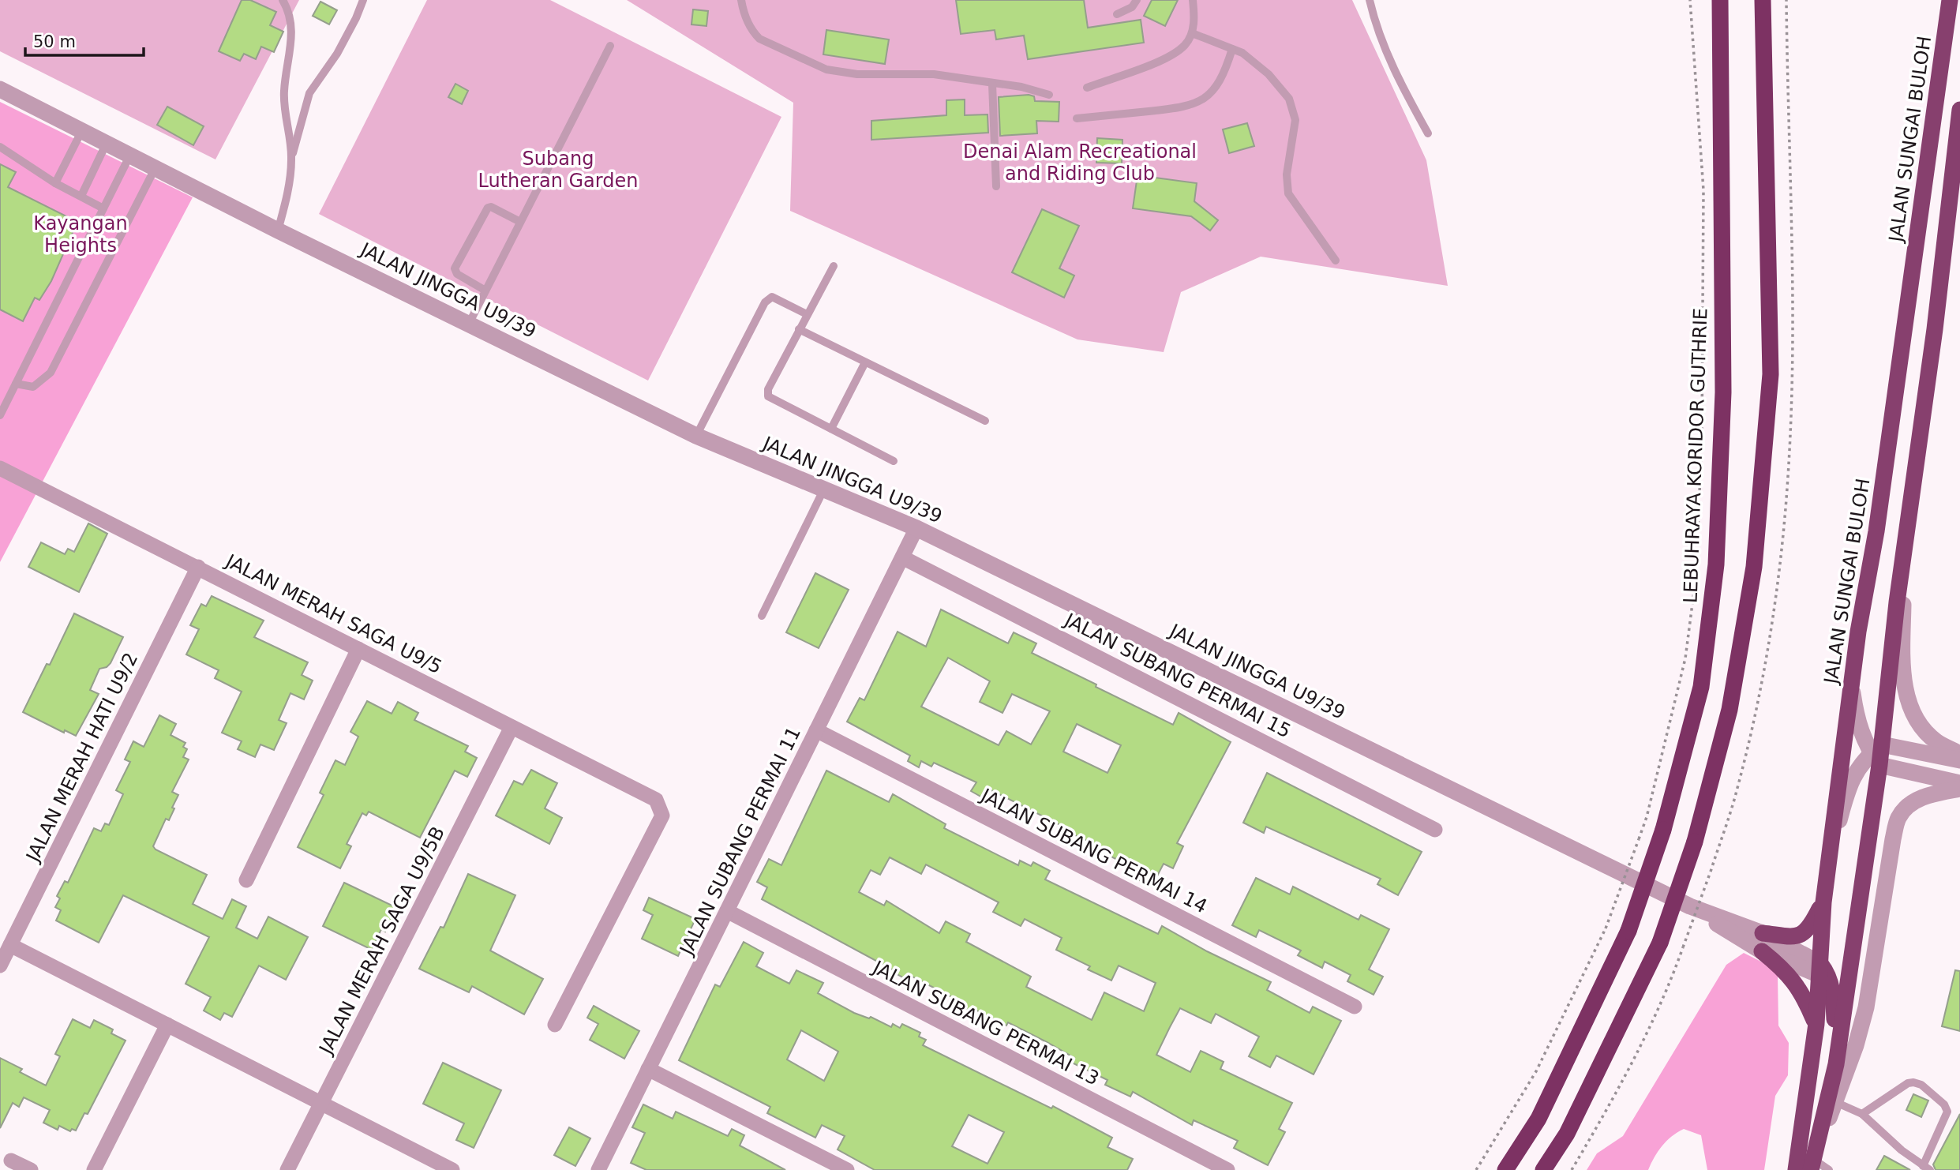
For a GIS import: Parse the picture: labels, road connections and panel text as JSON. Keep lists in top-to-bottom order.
{
  "streets": {
    "highway": ["JALAN SUNGAI BULOH", "LEBUHRAYA KORIDOR GUTHRIE"],
    "street": [
      "JALAN JINGGA U9/39",
      "JALAN MERAH SAGA U9/5",
      "JALAN SUBANG PERMAI 15",
      "JALAN MERAH HATI U9/2",
      "JALAN SUBANG PERMAI 11",
      "JALAN SUBANG PERMAI 14",
      "JALAN MERAH SAGA U9/5B",
      "JALAN SUBANG PERMAI 13"
    ]
  },
  "crossings": [
    ["JALAN SUNGAI BULOH", "JALAN JINGGA U9/39"],
    ["JALAN JINGGA U9/39", "JALAN SUBANG PERMAI 11"],
    ["JALAN MERAH SAGA U9/5", "JALAN MERAH HATI U9/2"],
    ["JALAN MERAH SAGA U9/5", "JALAN MERAH SAGA U9/5B"],
    ["JALAN SUBANG PERMAI 15", "JALAN SUBANG PERMAI 11"],
    ["JALAN SUBANG PERMAI 11", "JALAN SUBANG PERMAI 14"],
    ["JALAN SUBANG PERMAI 11", "JALAN SUBANG PERMAI 13"]
  ],
  "parks": ["Denai Alam Recreational and Riding Club", "Subang Lutheran Garden", "Kayangan Heights"],
  "scale_bar": "50 m"
}
